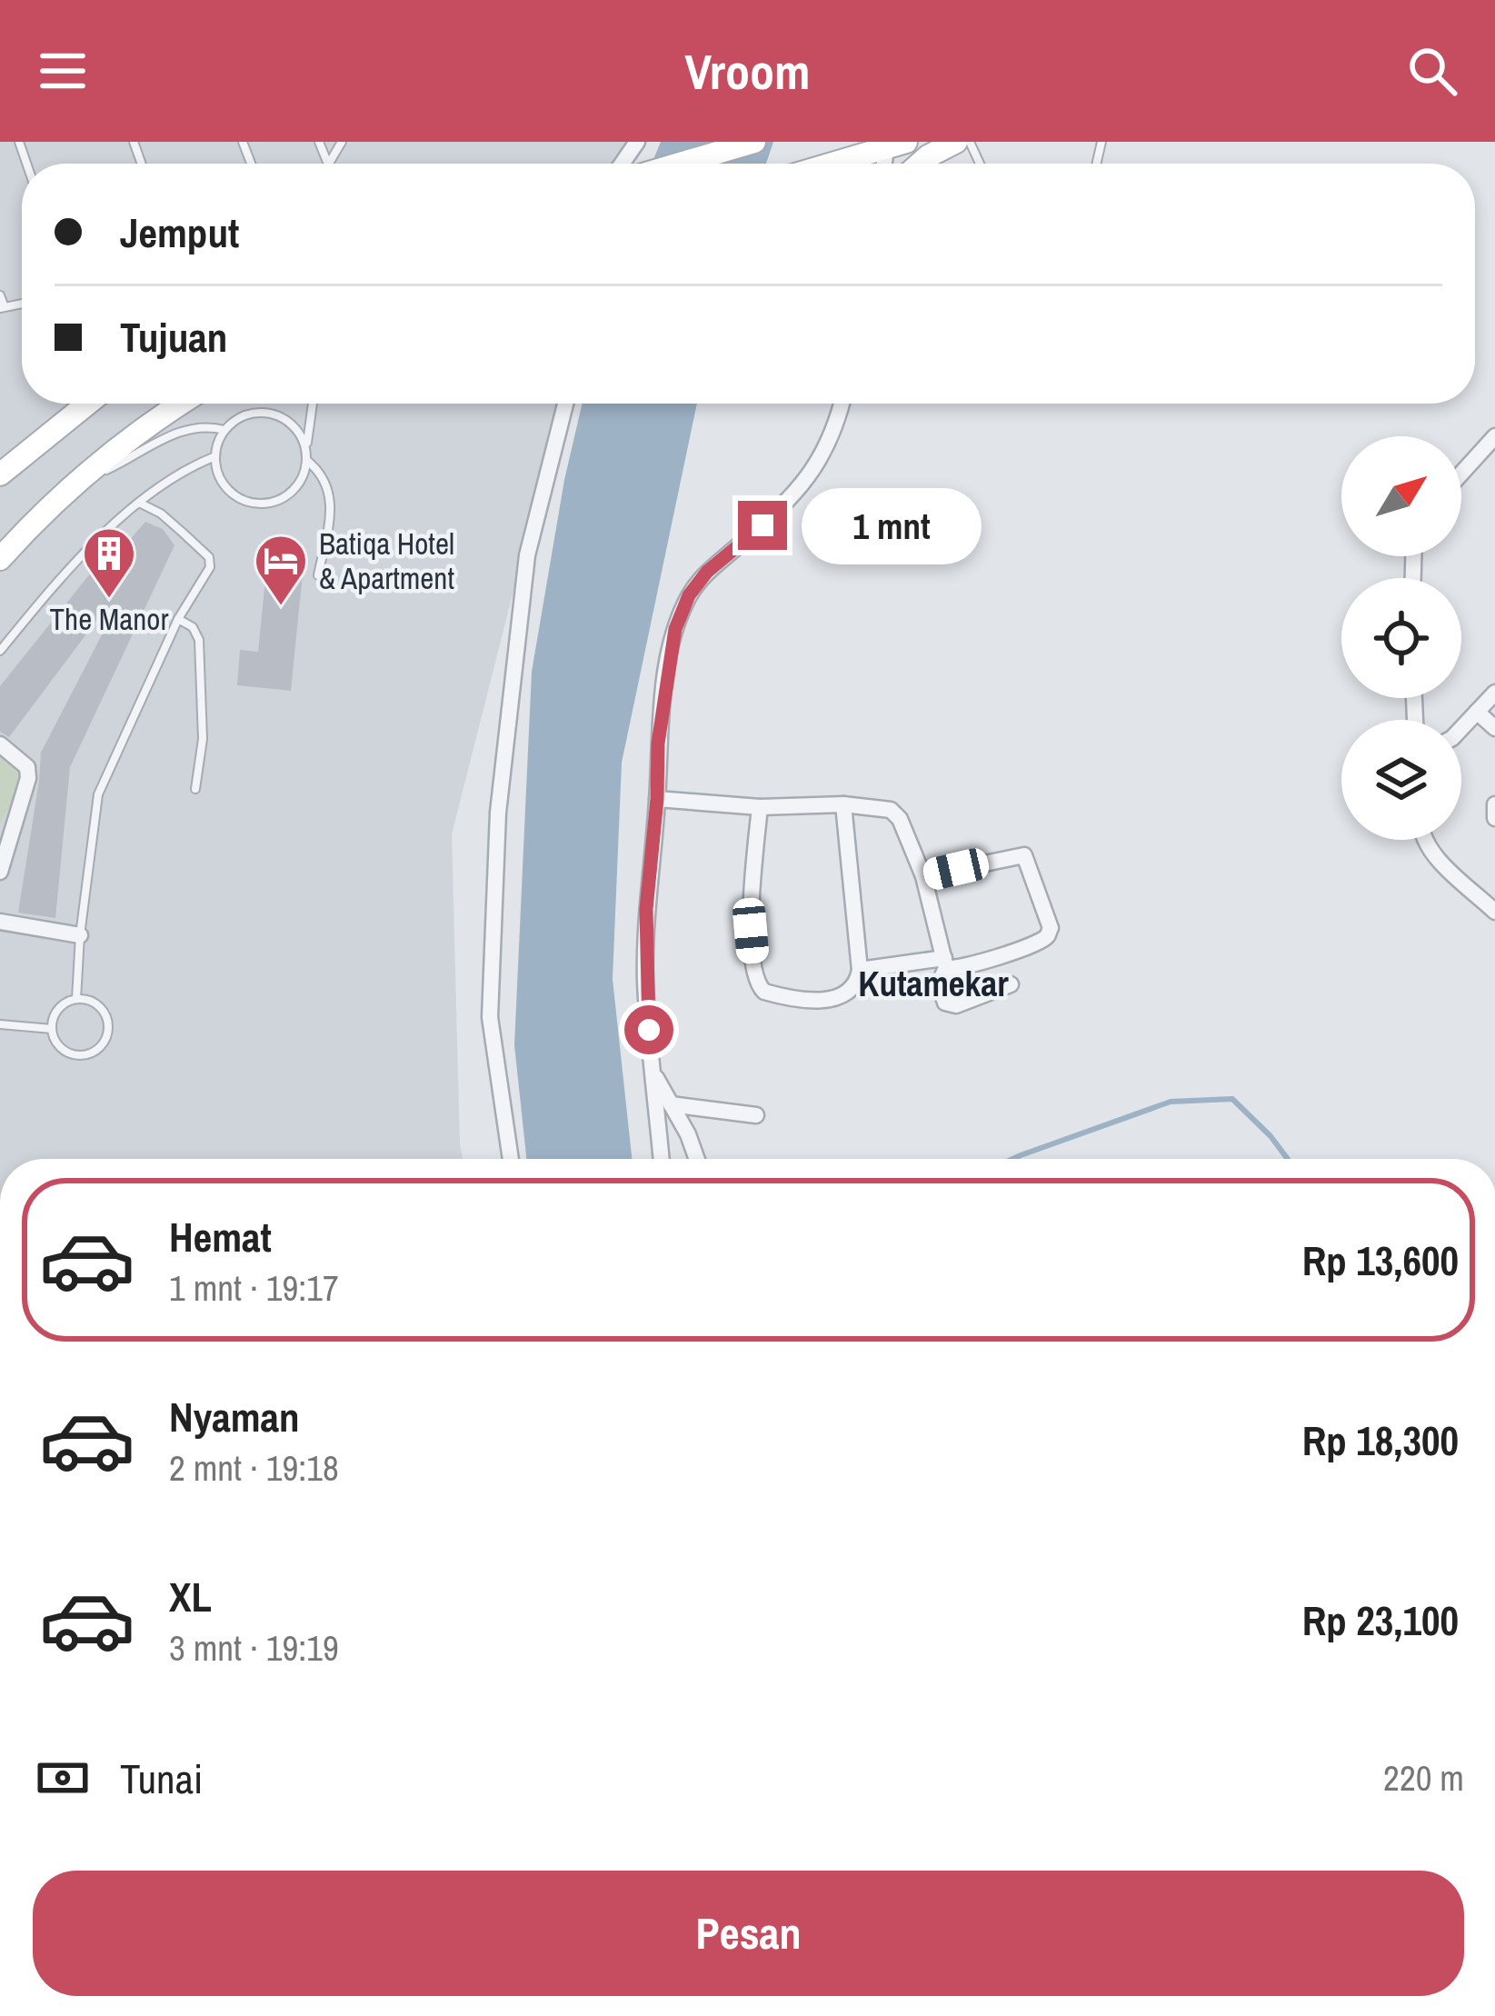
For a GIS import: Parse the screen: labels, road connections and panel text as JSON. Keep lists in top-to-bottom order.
{
  "districts": ["Kutamekar"],
  "places": {
    "building": ["The Manor"],
    "hotel": ["Batiqa Hotel & Apartment"]
  },
  "north": "top right",
  "page": {
    "header": "Vroom",
    "banner": ["Jemput", "Tujuan"],
    "bubble": "1 mnt",
    "list": [
      {
        "name": "Hemat",
        "note": "1 mnt · 19:17",
        "value": "Rp 13,600"
      },
      {
        "name": "Nyaman",
        "note": "2 mnt · 19:18",
        "value": "Rp 18,300"
      },
      {
        "name": "XL",
        "note": "3 mnt · 19:19",
        "value": "Rp 23,100"
      }
    ],
    "pay": ["Tunai", "220 m"],
    "buttons": "Pesan"
  }
}
